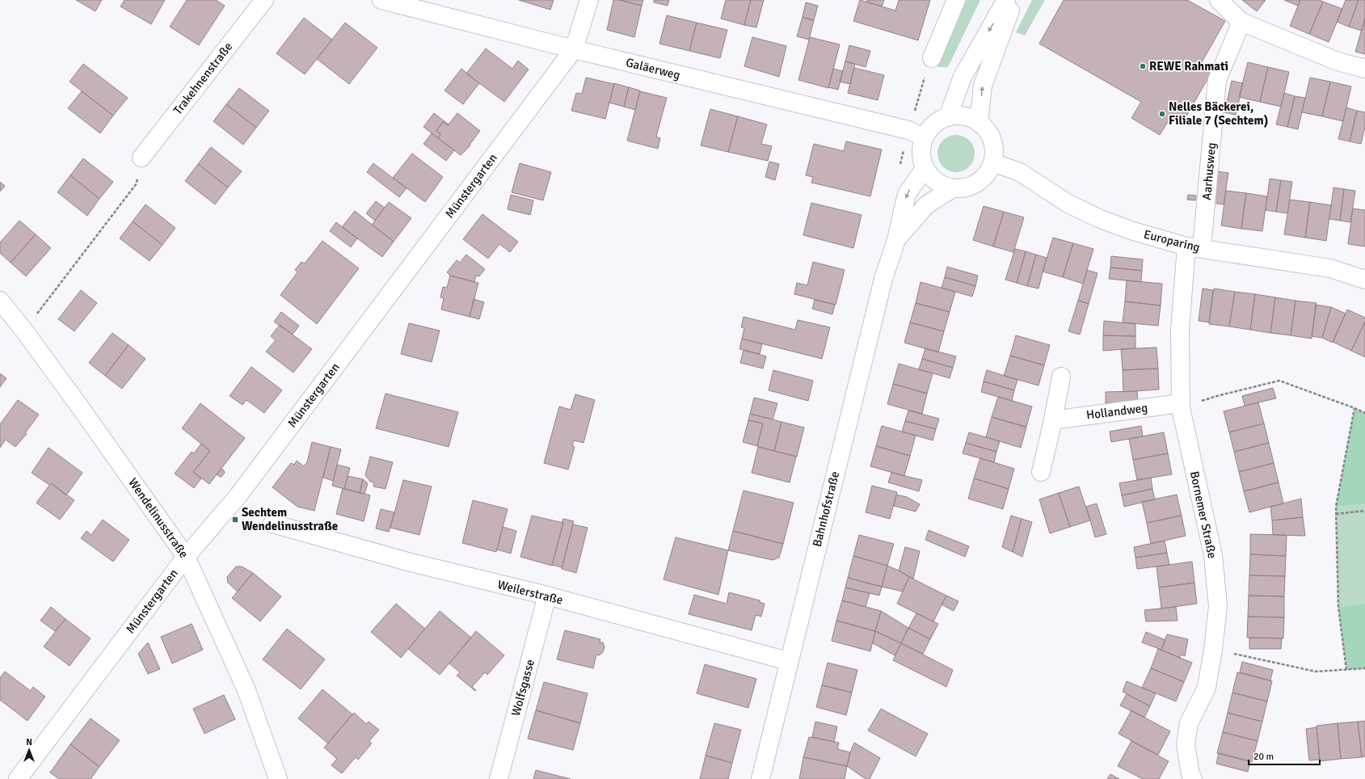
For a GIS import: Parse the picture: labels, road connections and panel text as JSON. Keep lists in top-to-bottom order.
{
  "streets": {
    "street": [
      "Galäerweg",
      "Trakehnenstraße",
      "Aarhusweg",
      "Münstergarten",
      "Europaring",
      "Hollandweg",
      "Bahnhofstraße",
      "Bornemer Straße",
      "Wendelinusstraße",
      "Weilerstraße",
      "Wolfsgasse"
    ]
  },
  "crossings": [
    ["Galäerweg", "Münstergarten"],
    ["Galäerweg", "Europaring"],
    ["Galäerweg", "Bahnhofstraße"],
    ["Aarhusweg", "Europaring"],
    ["Aarhusweg", "Bornemer Straße"],
    ["Münstergarten", "Wendelinusstraße"],
    ["Europaring", "Bahnhofstraße"],
    ["Europaring", "Bornemer Straße"],
    ["Hollandweg", "Bornemer Straße"],
    ["Bahnhofstraße", "Weilerstraße"],
    ["Weilerstraße", "Wolfsgasse"]
  ],
  "places": {
    "other": ["REWE Rahmati", "Nelles Bäckerei, Filiale 7 (Sechtem)"],
    "transit": ["Sechtem Wendelinusstraße"]
  },
  "scale_bar": "20 m",
  "north": "top"
}
